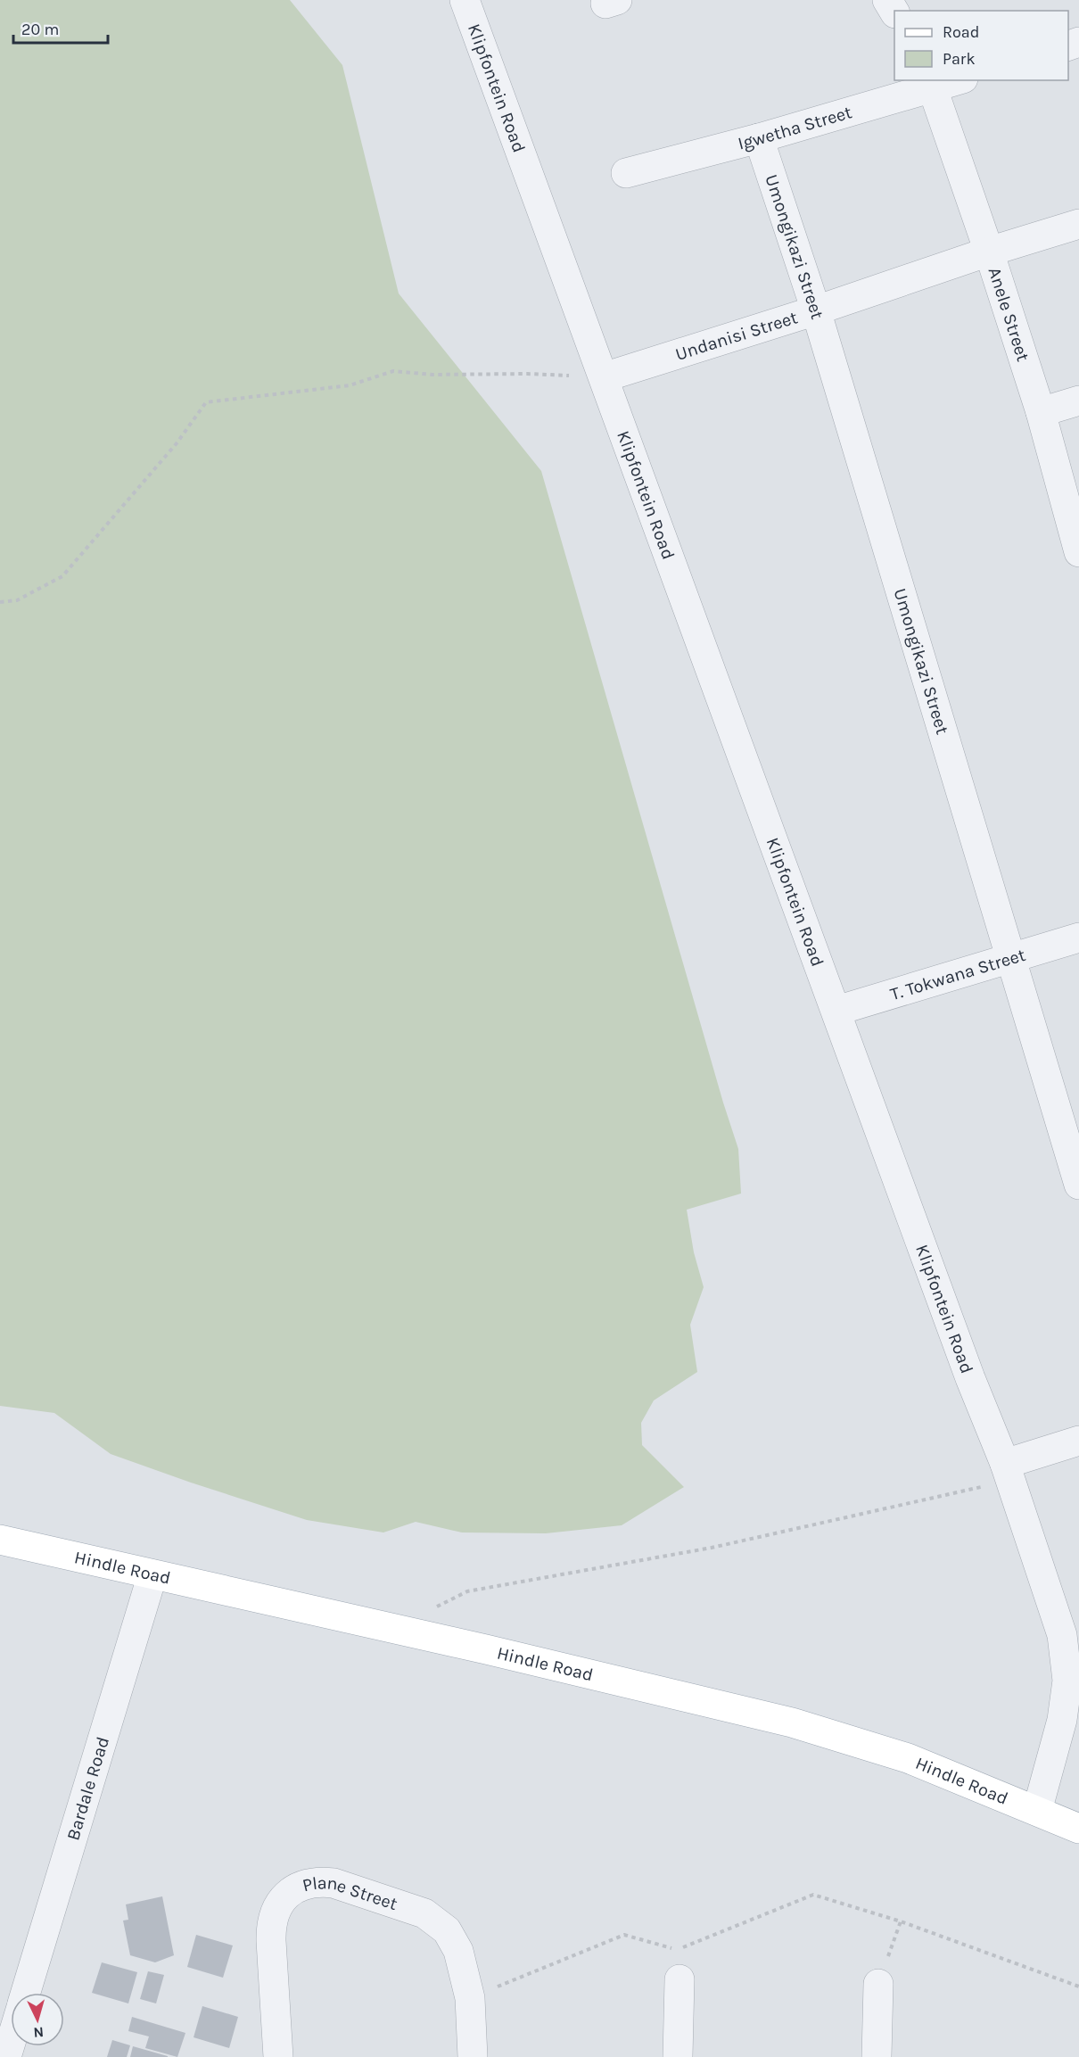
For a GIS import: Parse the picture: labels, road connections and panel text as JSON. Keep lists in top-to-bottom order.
{
  "streets": {
    "main road": ["Hindle Road"],
    "street": [
      "Klipfontein Road",
      "Igwetha Street",
      "Umongikazi Street",
      "Anele Street",
      "Undanisi Street",
      "T. Tokwana Street",
      "Bardale Road",
      "Plane Street"
    ]
  },
  "crossings": [
    ["Klipfontein Road", "Undanisi Street"],
    ["Klipfontein Road", "T. Tokwana Street"],
    ["Klipfontein Road", "Hindle Road"],
    ["Igwetha Street", "Umongikazi Street"],
    ["Igwetha Street", "Anele Street"],
    ["Umongikazi Street", "Undanisi Street"],
    ["Umongikazi Street", "T. Tokwana Street"],
    ["Anele Street", "Undanisi Street"],
    ["Hindle Road", "Bardale Road"]
  ],
  "legend": ["Road", "Park"],
  "scale_bar": "20 m",
  "north": "bottom"
}
